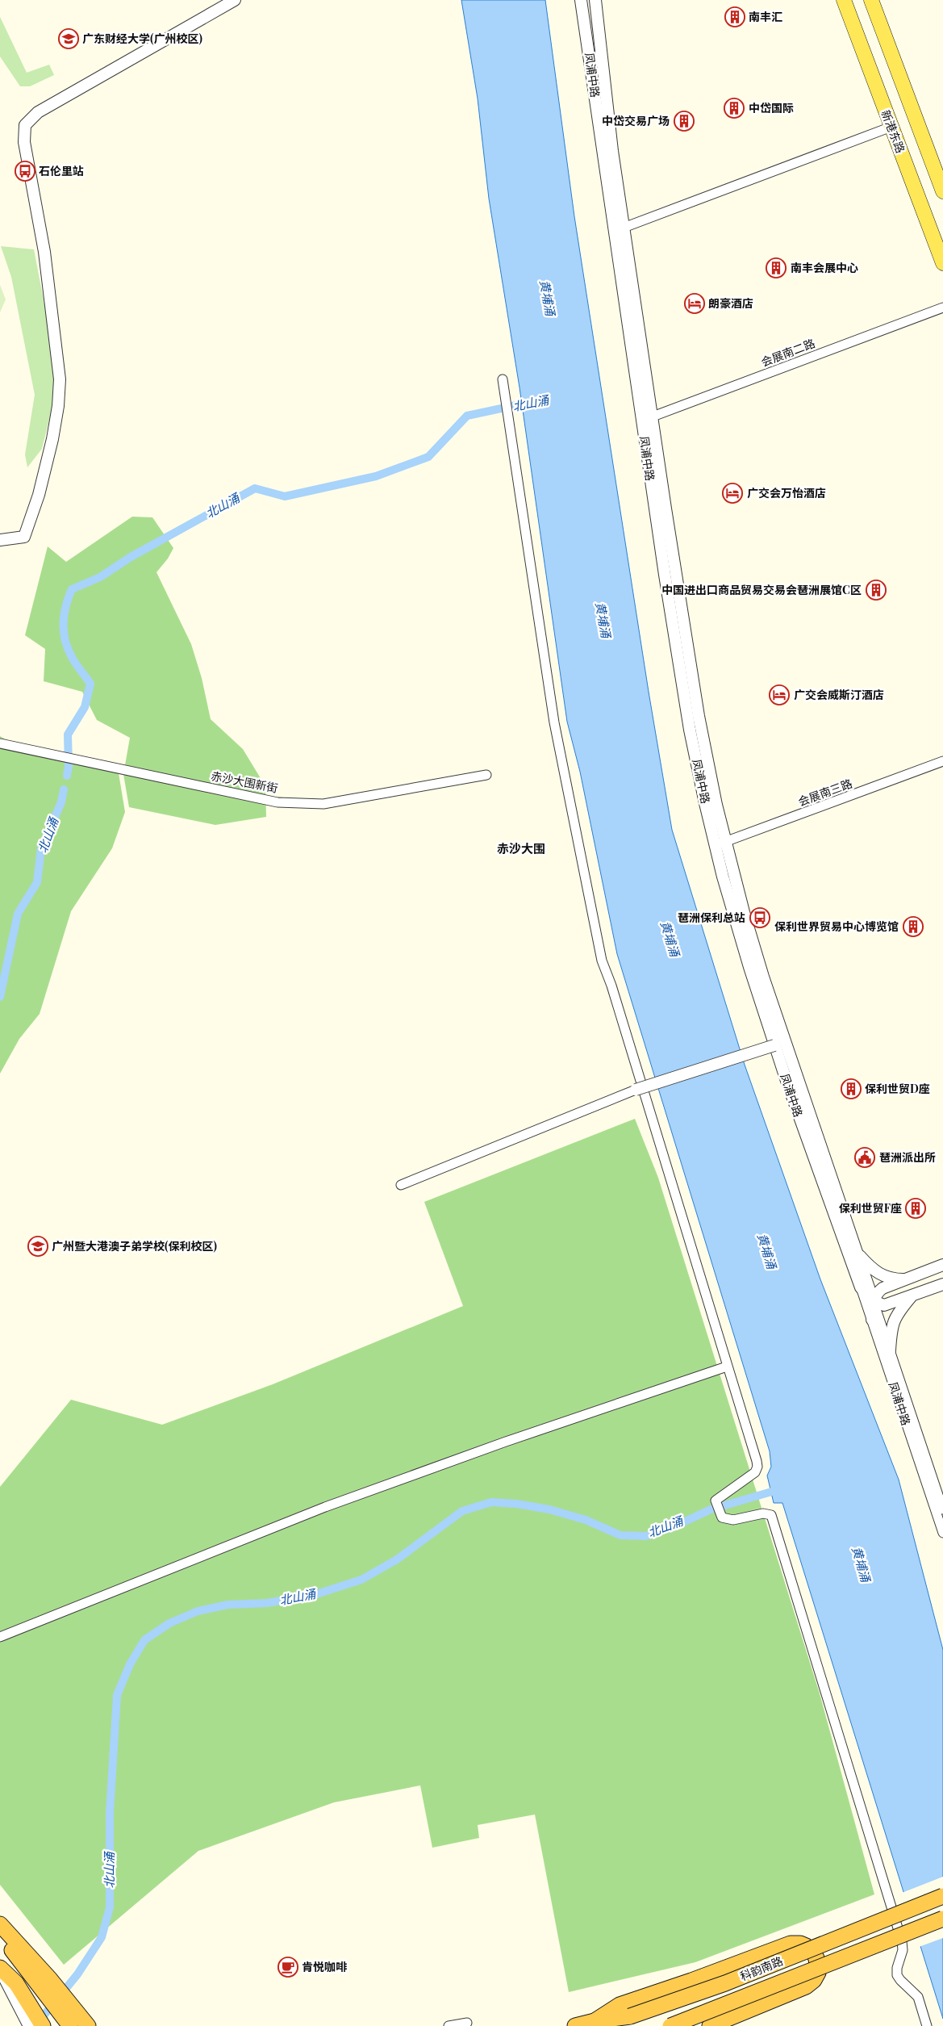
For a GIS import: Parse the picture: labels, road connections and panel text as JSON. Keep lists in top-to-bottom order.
{
  "streets": {
    "highway": ["科韵南路"],
    "main road": ["新港东路"],
    "street": [
      "凤浦中路",
      "会展南二路",
      "赤沙大围新街",
      "会展南三路"
    ]
  },
  "crossings": [
    ["凤浦中路", "会展南二路"],
    ["凤浦中路", "会展南三路"]
  ],
  "districts": ["赤沙大围"],
  "water": ["黄埔涌", "北山涌"],
  "places": {
    "building": [
      "南丰汇",
      "中岱国际",
      "中岱交易广场",
      "南丰会展中心",
      "中国进出口商品贸易交易会琶洲展馆C区",
      "保利世界贸易中心博览馆",
      "保利世贸D座",
      "保利世贸F座"
    ],
    "school or university": ["广东财经大学(广州校区)", "广州暨大港澳子弟学校(保利校区)"],
    "bus stop": ["石伦里站", "琶洲保利总站"],
    "hotel": ["朗豪酒店", "广交会万怡酒店", "广交会威斯汀酒店"],
    "public building": ["琶洲派出所"],
    "cafe": ["肯悦咖啡"]
  }
}
